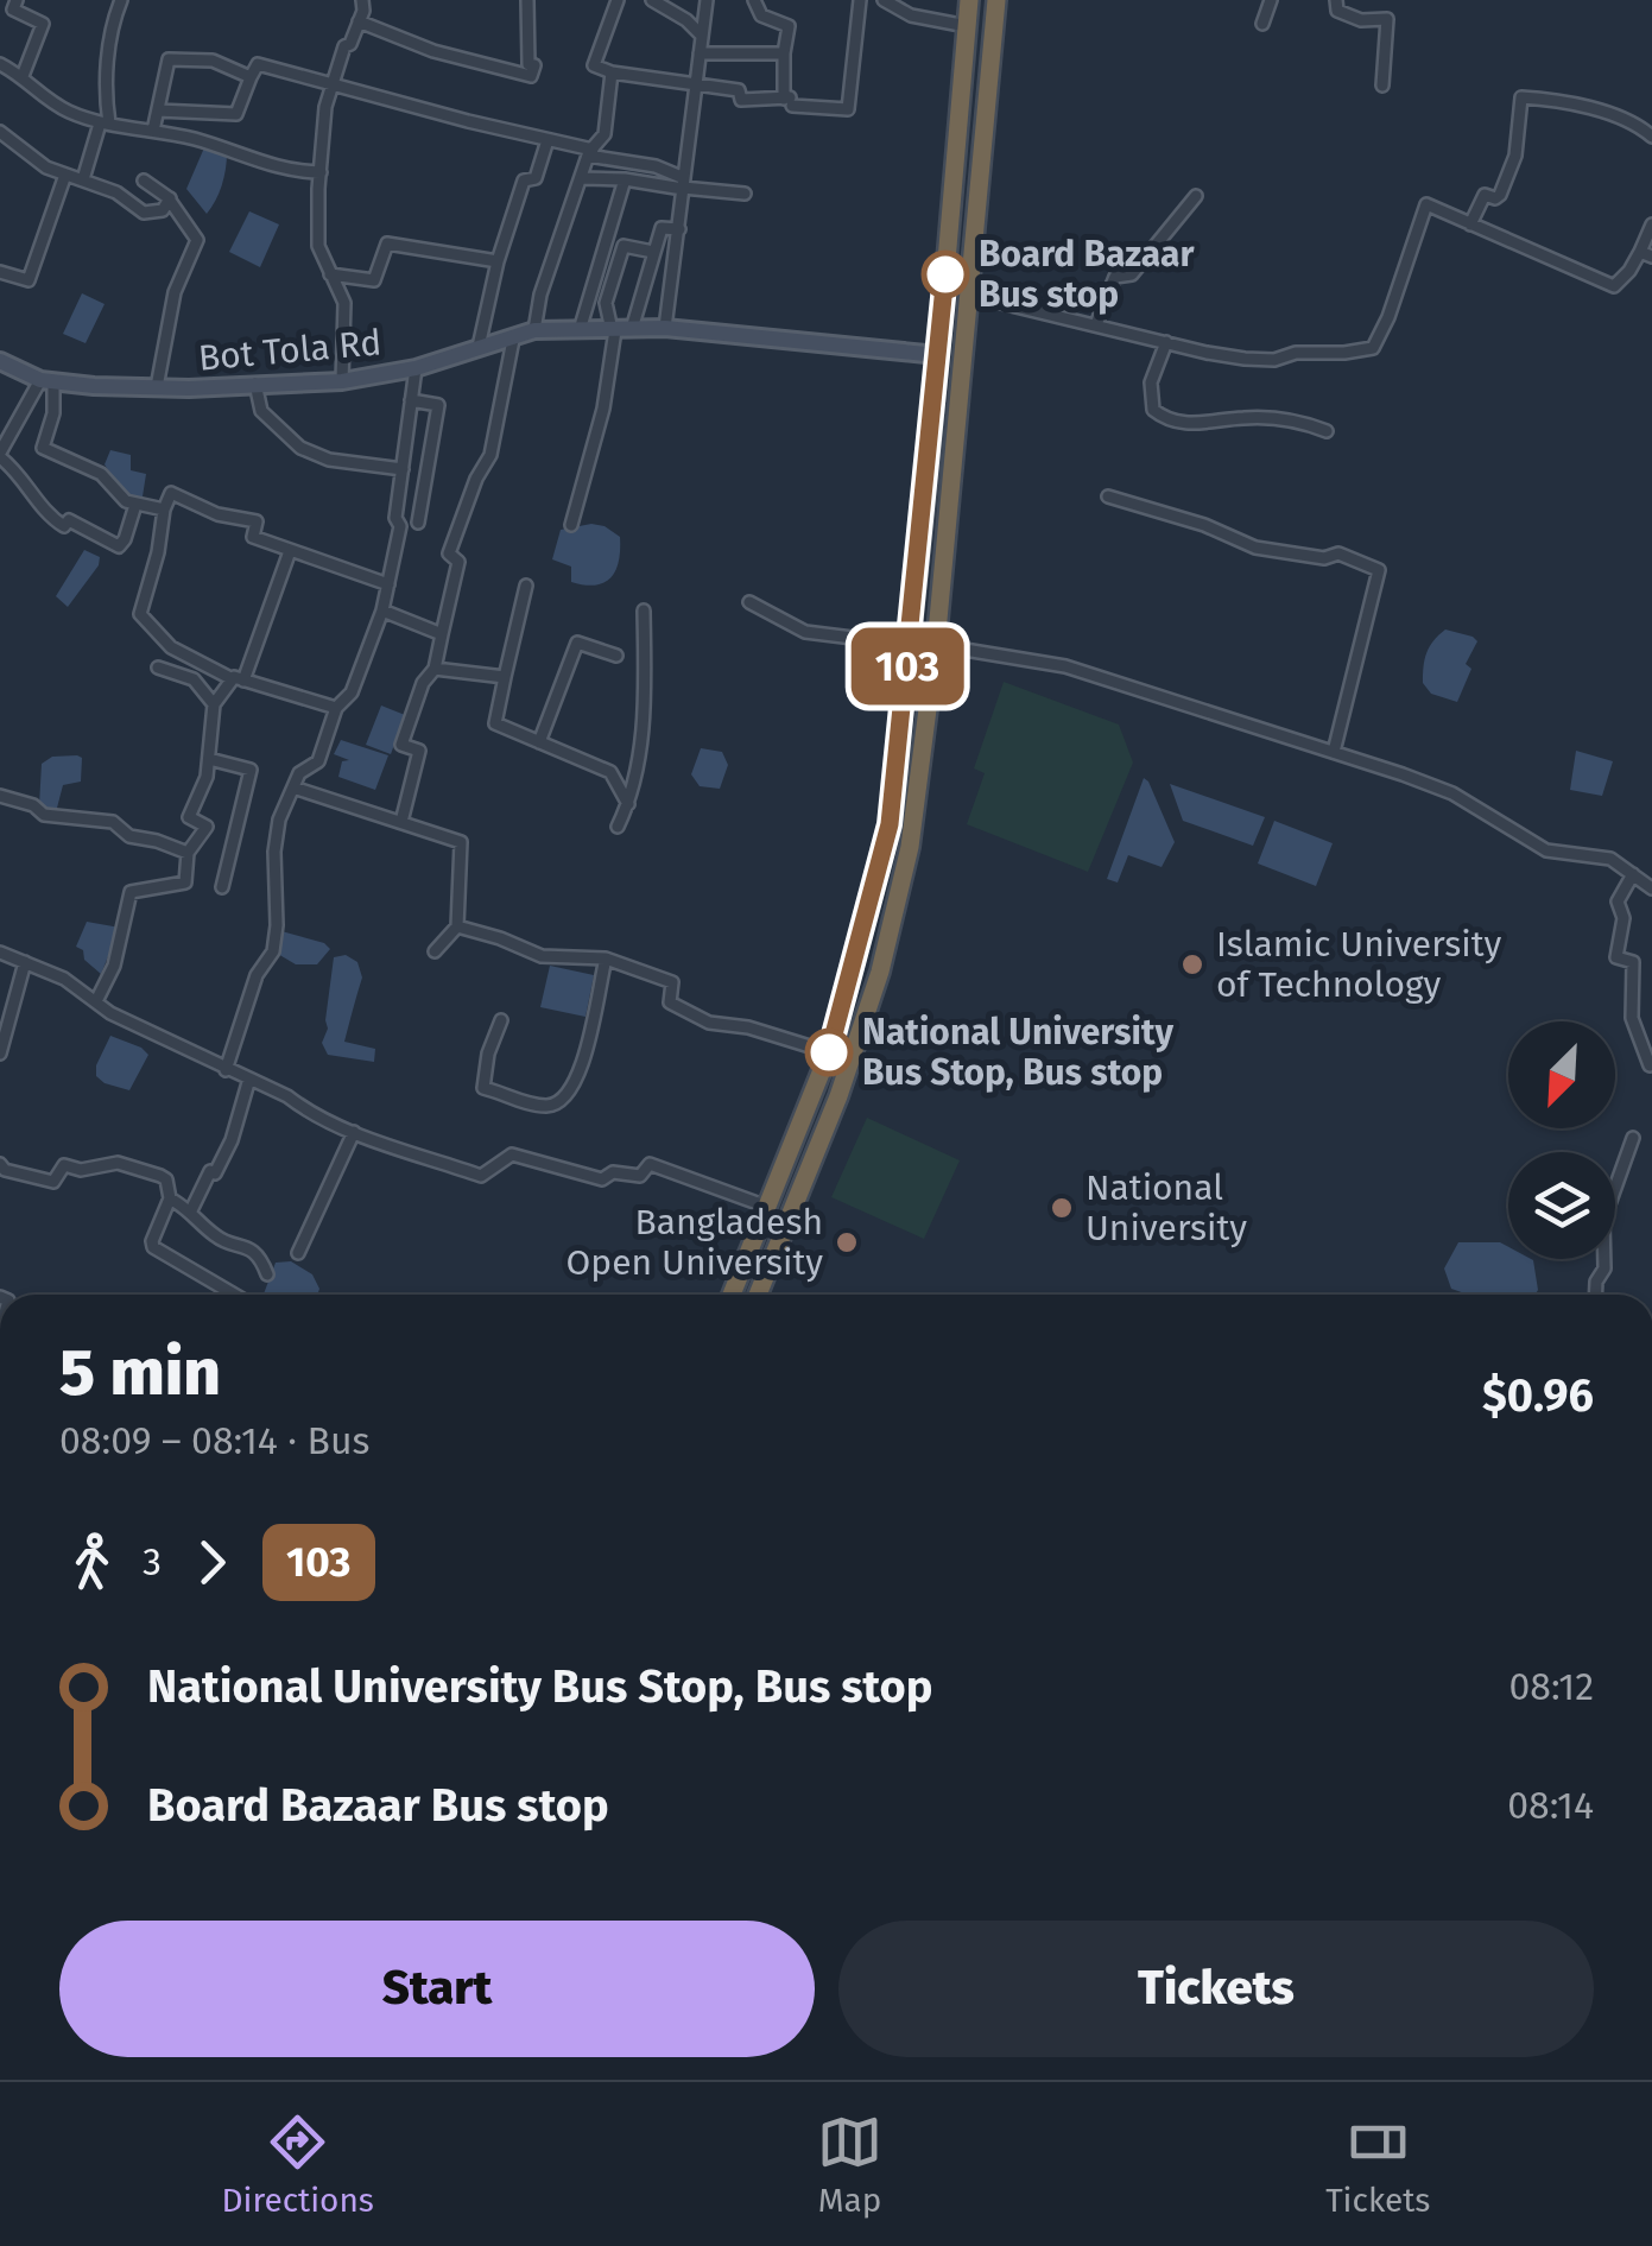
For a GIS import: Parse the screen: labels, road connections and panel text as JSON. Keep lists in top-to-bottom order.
{
  "streets": {
    "main road": ["Bot Tola Rd"]
  },
  "places": [
    "Board Bazaar Bus stop",
    "Islamic University of Technology",
    "National University Bus Stop, Bus stop",
    "National University",
    "Bangladesh Open University"
  ],
  "lines": ["bus line 103"],
  "north": "bottom left",
  "page": {
    "on_map": "103",
    "heading": ["5 min", "08:09 – 08:14 · Bus", "$0.96"],
    "legs": ["3", "103"],
    "list": [
      {
        "name": "National University Bus Stop, Bus stop",
        "value": "08:12"
      },
      {
        "name": "Board Bazaar Bus stop",
        "value": "08:14"
      }
    ],
    "buttons": ["Start", "Tickets"],
    "tabs": ["Directions", "Map", "Tickets"]
  }
}
